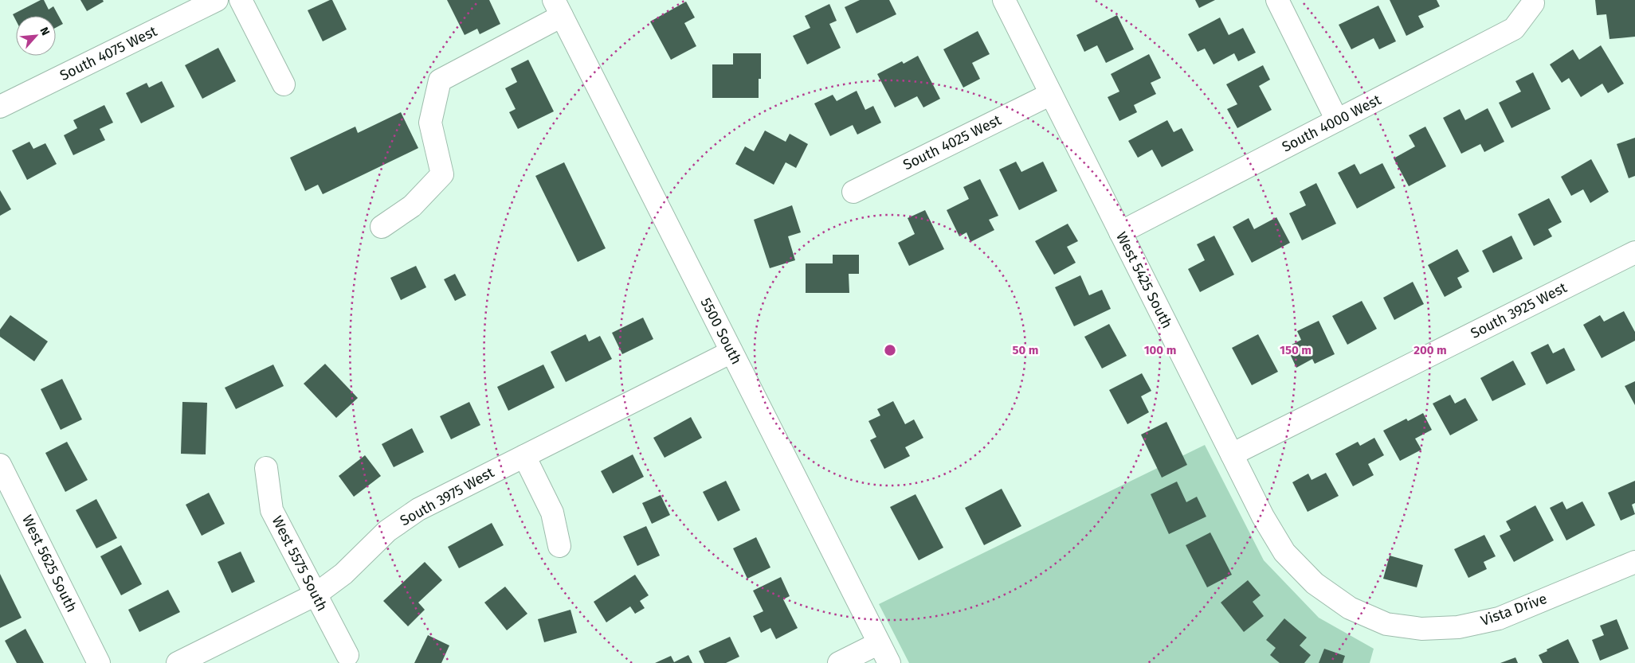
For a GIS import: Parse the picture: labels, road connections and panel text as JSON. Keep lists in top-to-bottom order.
{
  "streets": {
    "street": [
      "South 4075 West",
      "South 4000 West",
      "South 4025 West",
      "West 5425 South",
      "South 3925 West",
      "5500 South",
      "South 3975 West",
      "West 5625 South",
      "West 5575 South",
      "Vista Drive"
    ]
  },
  "crossings": [
    ["South 4000 West", "West 5425 South"],
    ["South 4025 West", "West 5425 South"],
    ["West 5425 South", "South 3925 West"],
    ["West 5425 South", "Vista Drive"],
    ["5500 South", "South 3975 West"],
    ["South 3975 West", "West 5575 South"]
  ],
  "north": "top right",
  "rings": [
    "50 m",
    "100 m",
    "150 m",
    "200 m"
  ]
}
